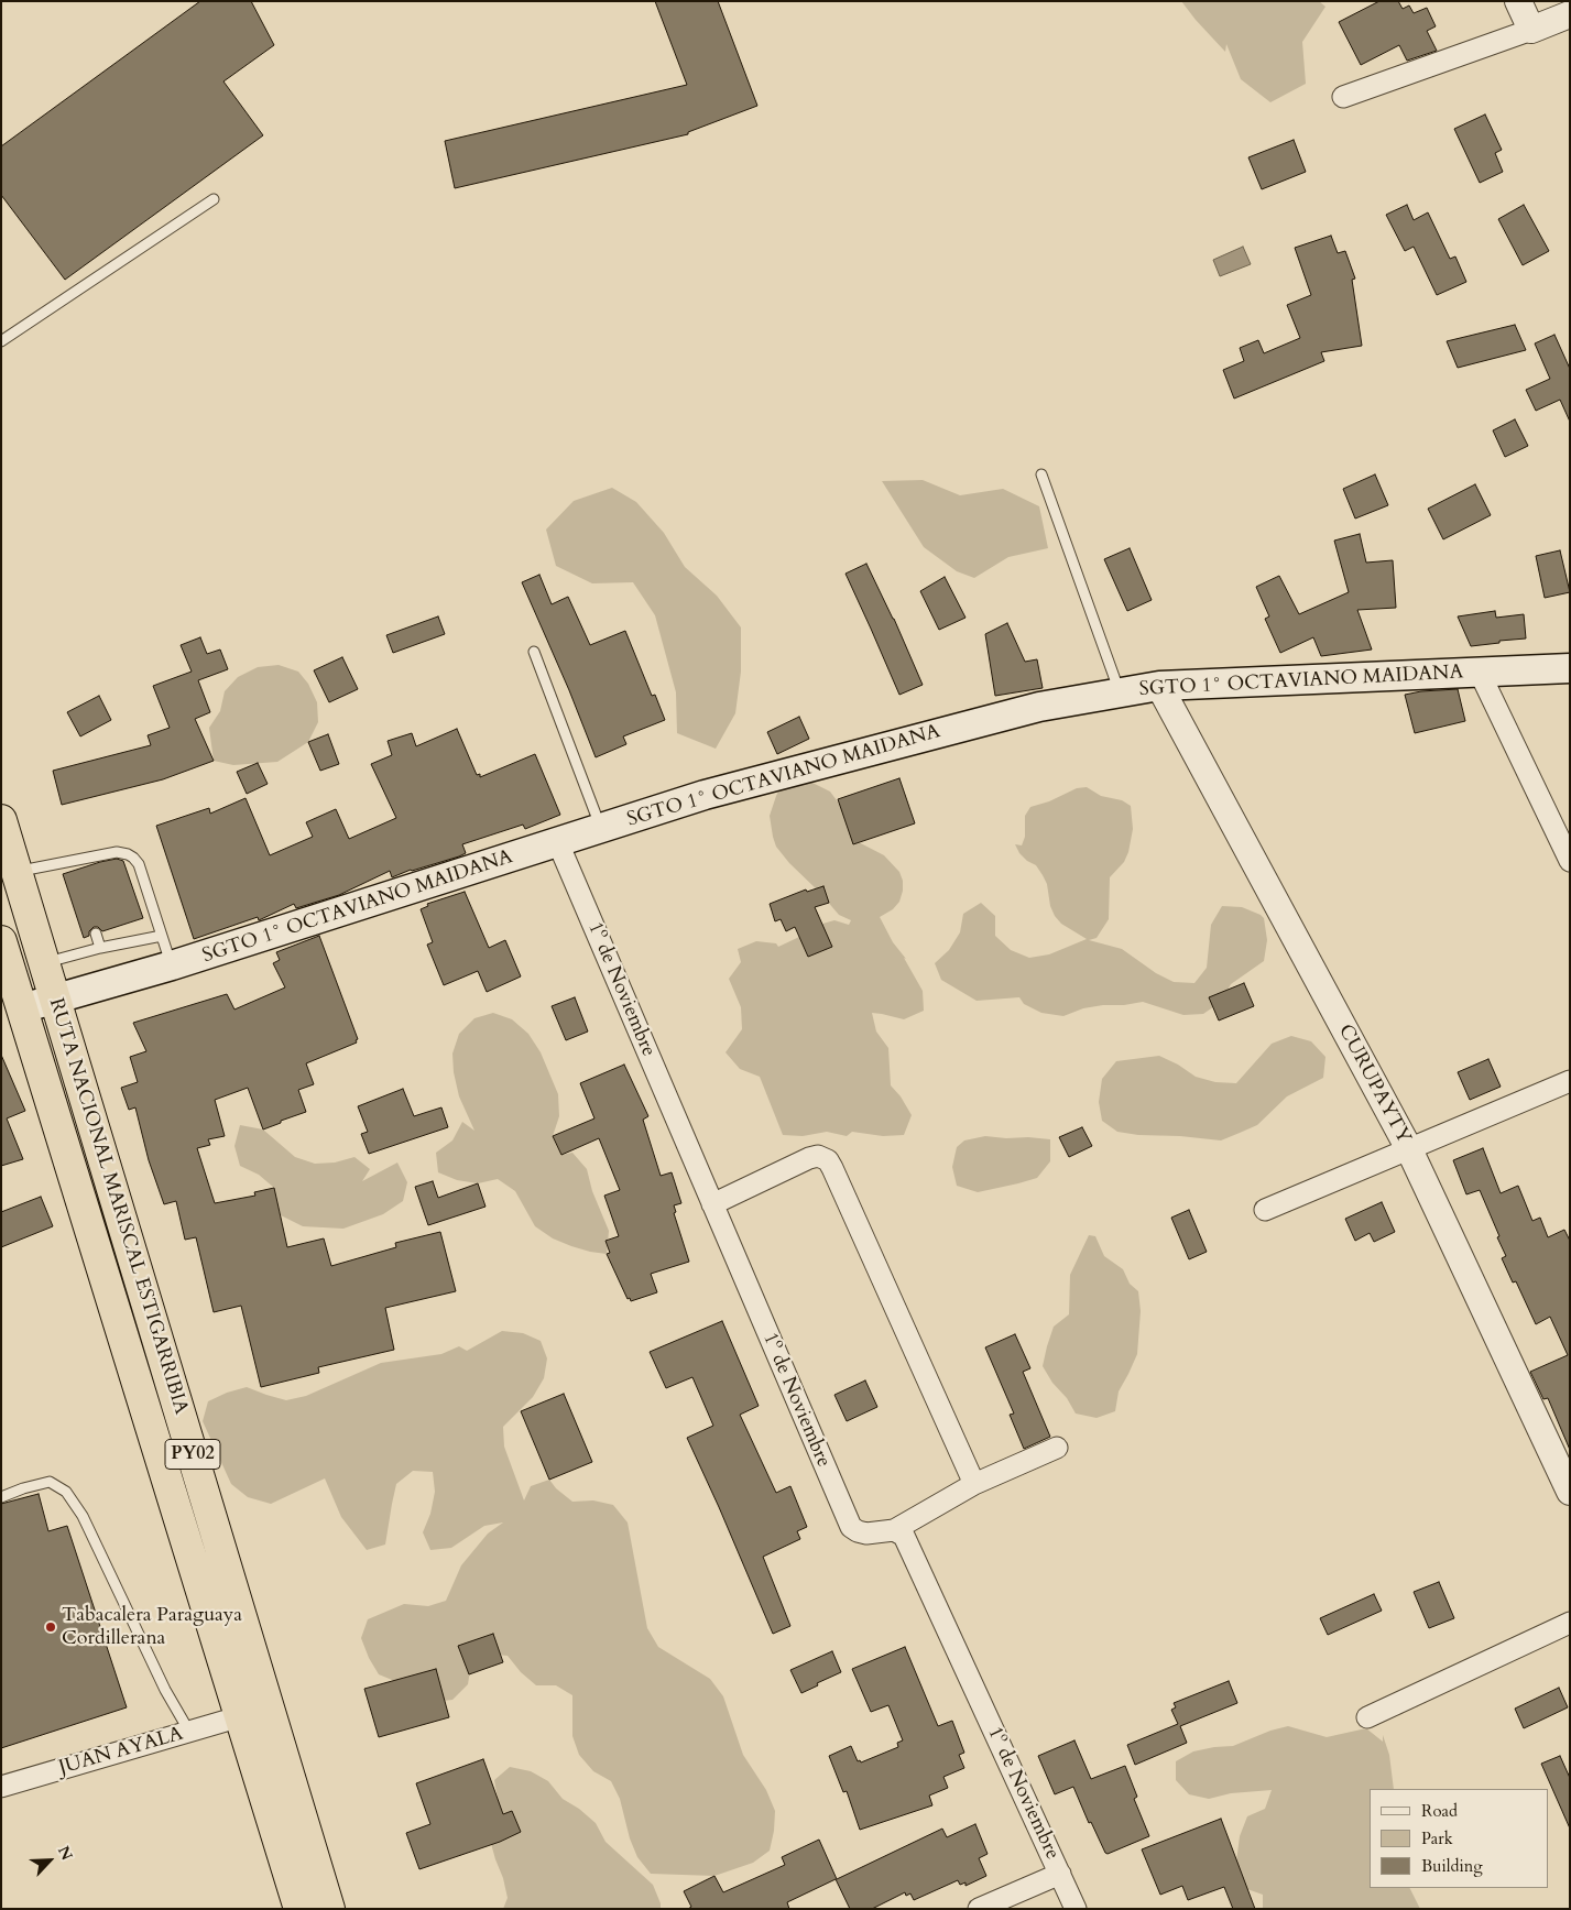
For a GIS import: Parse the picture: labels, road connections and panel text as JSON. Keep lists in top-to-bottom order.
{
  "streets": {
    "highway": ["RUTA NACIONAL MARISCAL ESTIGARRIBIA", "PY02"],
    "main road": ["SGTO 1° OCTAVIANO MAIDANA"],
    "street": ["1º de Noviembre", "CURUPAYTY", "JUAN AYALA"]
  },
  "crossings": [
    ["SGTO 1° OCTAVIANO MAIDANA", "1º de Noviembre"],
    ["SGTO 1° OCTAVIANO MAIDANA", "CURUPAYTY"],
    ["SGTO 1° OCTAVIANO MAIDANA", "RUTA NACIONAL MARISCAL ESTIGARRIBIA"],
    ["RUTA NACIONAL MARISCAL ESTIGARRIBIA", "JUAN AYALA"]
  ],
  "places": ["Tabacalera Paraguaya Cordillerana"],
  "legend": ["Road", "Park", "Building"],
  "north": "top right"
}
